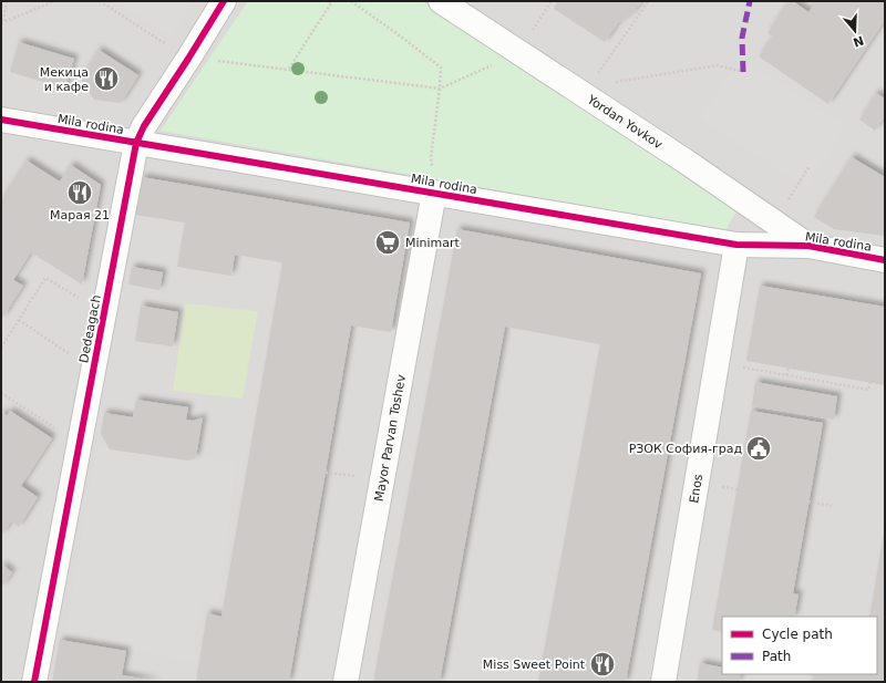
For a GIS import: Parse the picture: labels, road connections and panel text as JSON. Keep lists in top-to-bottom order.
{
  "streets": {
    "street": [
      "Yordan Yovkov",
      "Mila rodina",
      "Dedeagach",
      "Mayor Parvan Toshev",
      "Enos"
    ]
  },
  "crossings": [
    ["Yordan Yovkov", "Mila rodina"],
    ["Mila rodina", "Dedeagach"],
    ["Mila rodina", "Mayor Parvan Toshev"],
    ["Mila rodina", "Enos"]
  ],
  "places": {
    "restaurant": ["Мекица и кафе", "Марая 21", "Miss Sweet Point"],
    "supermarket": ["Minimart"],
    "public building": ["РЗОК София-град"]
  },
  "legend": ["Cycle path", "Path"],
  "north": "bottom"
}
